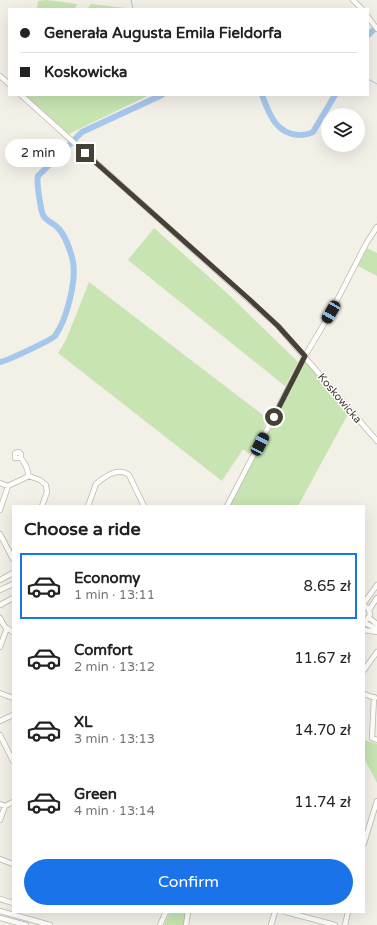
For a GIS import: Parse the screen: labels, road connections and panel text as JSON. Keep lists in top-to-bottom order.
{
  "streets": {
    "street": ["Koskowicka"]
  },
  "page": {
    "banner": ["Generała Augusta Emila Fieldorfa", "Koskowicka"],
    "bubble": "2 min",
    "heading": "Choose a ride",
    "list": [
      {
        "name": "Economy",
        "note": "1 min · 13:11",
        "value": "8.65 zł"
      },
      {
        "name": "Comfort",
        "note": "2 min · 13:12",
        "value": "11.67 zł"
      },
      {
        "name": "XL",
        "note": "3 min · 13:13",
        "value": "14.70 zł"
      },
      {
        "name": "Green",
        "note": "4 min · 13:14",
        "value": "11.74 zł"
      }
    ],
    "buttons": "Confirm"
  }
}
